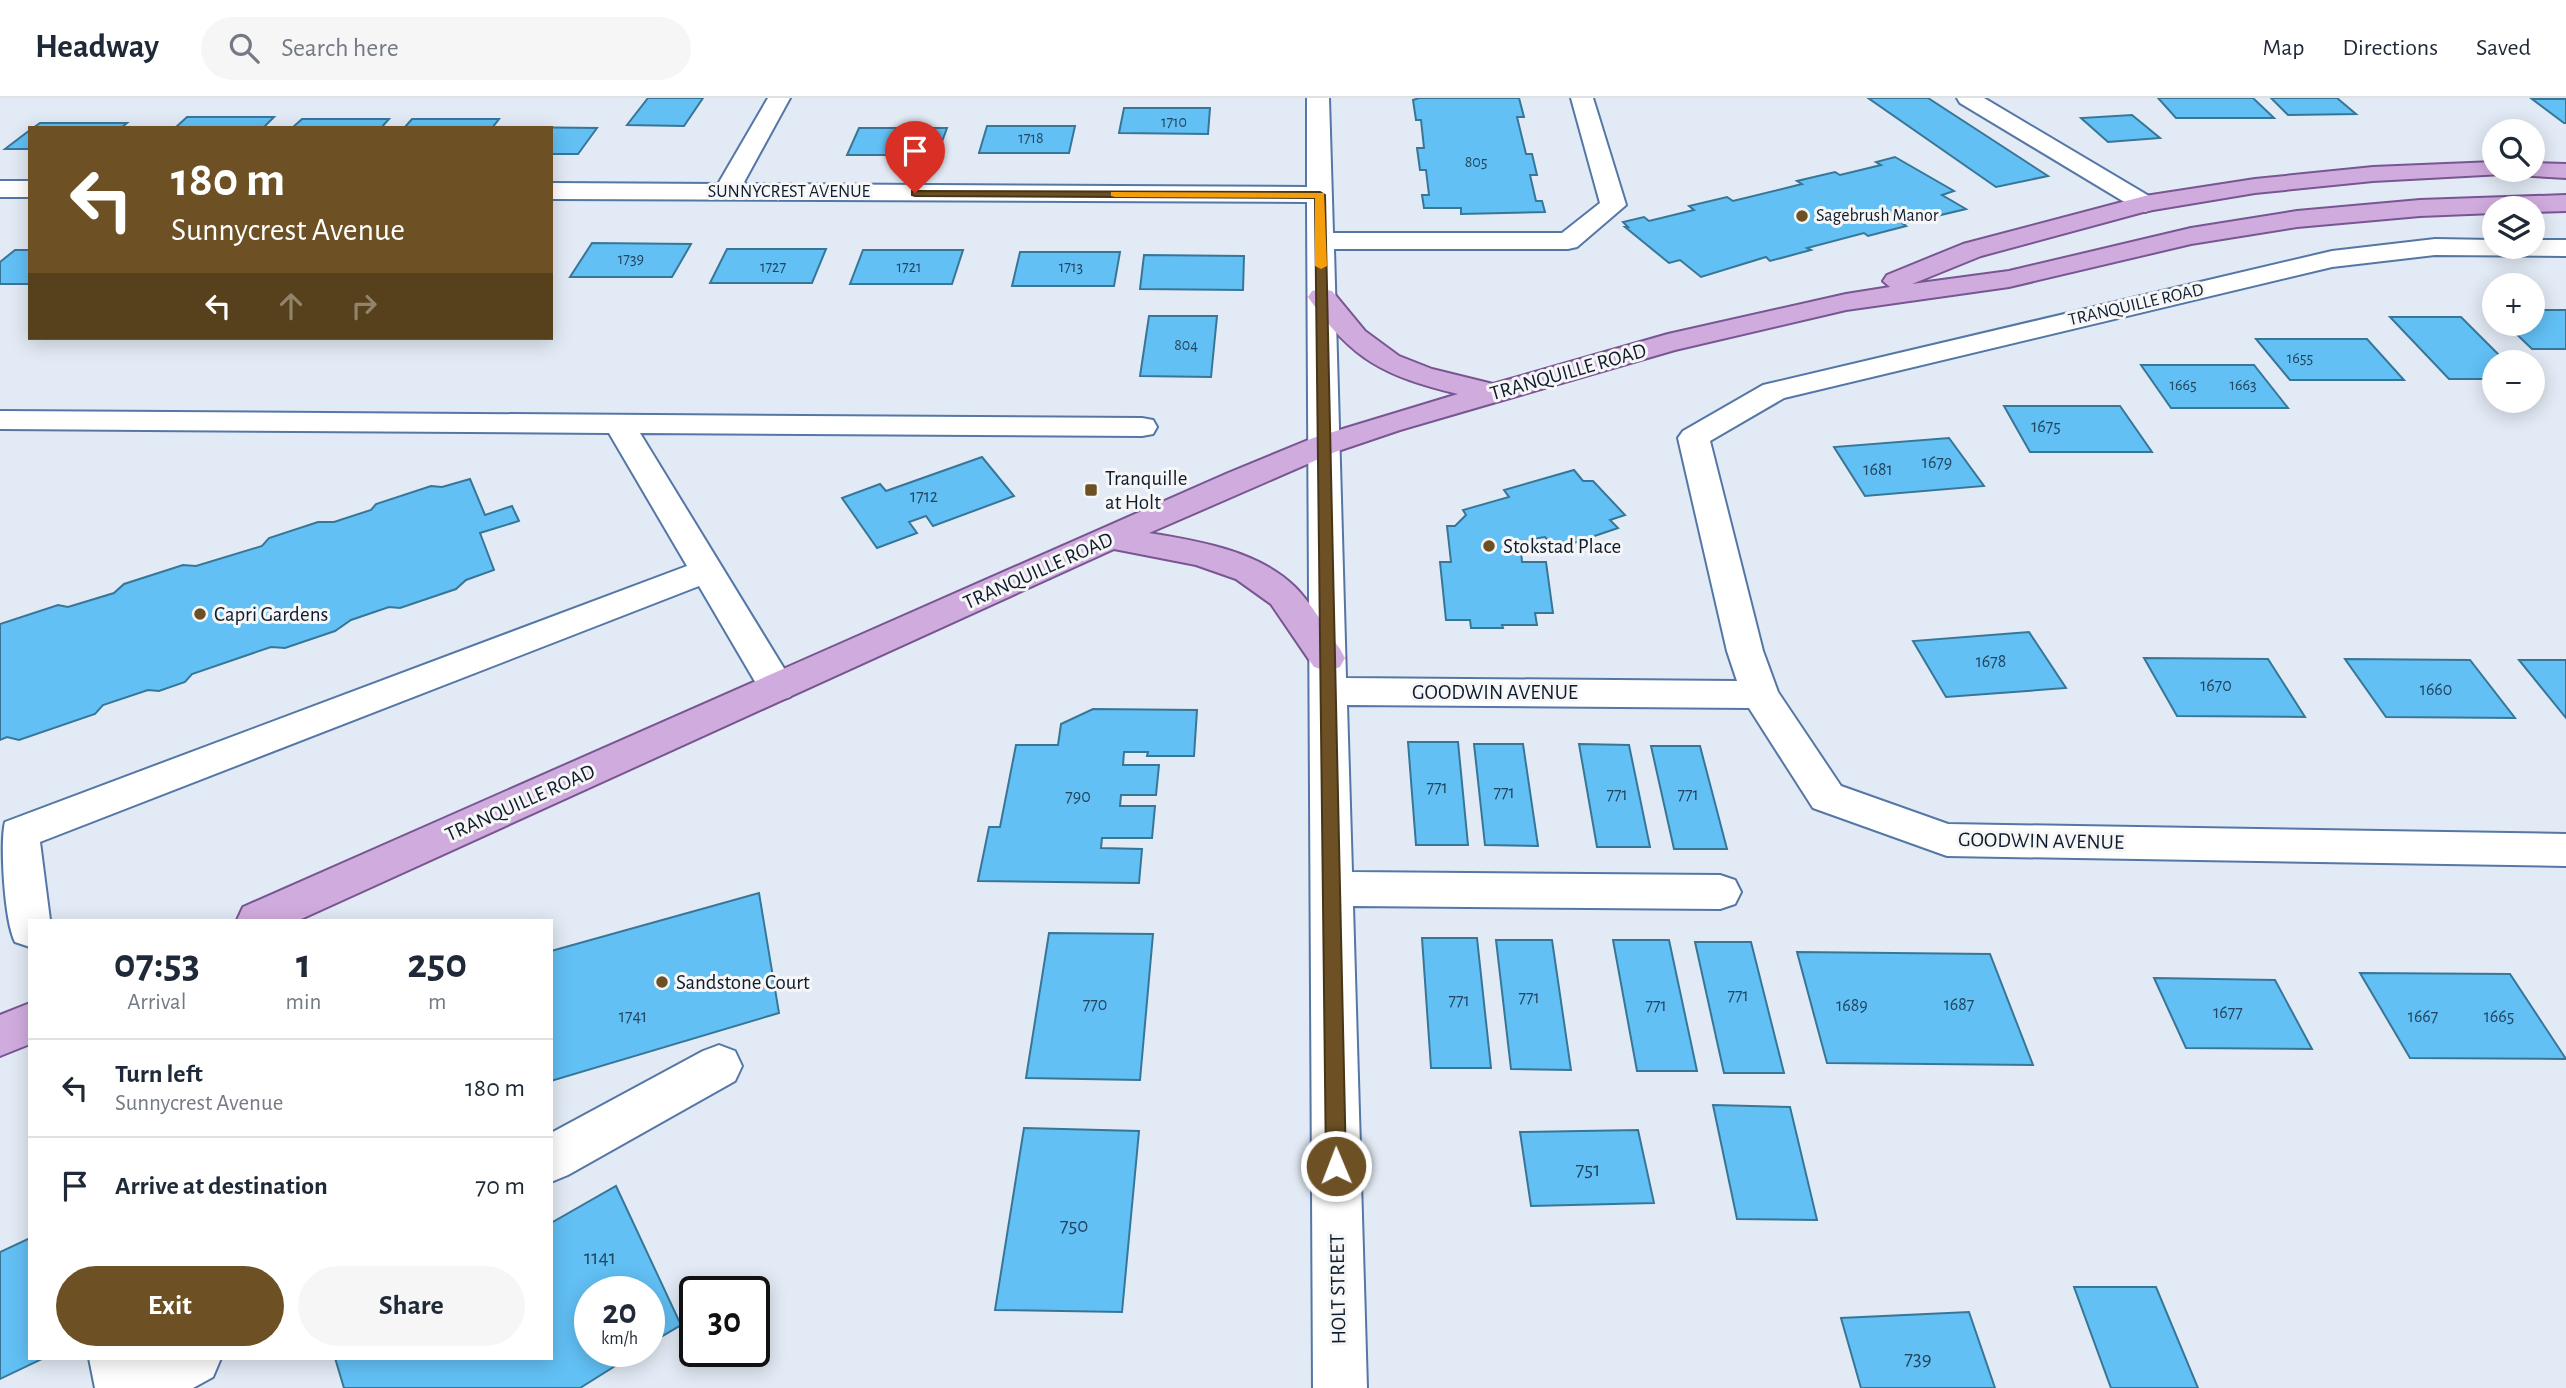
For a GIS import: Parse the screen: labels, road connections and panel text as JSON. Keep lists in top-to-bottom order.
{
  "streets": {
    "main road": ["TRANQUILLE ROAD"],
    "street": ["SUNNYCREST AVENUE", "GOODWIN AVENUE", "HOLT STREET"]
  },
  "crossings": [
    ["SUNNYCREST AVENUE", "HOLT STREET"],
    ["TRANQUILLE ROAD", "GOODWIN AVENUE"],
    ["TRANQUILLE ROAD", "HOLT STREET"],
    ["GOODWIN AVENUE", "HOLT STREET"]
  ],
  "places": {
    "other": [
      "Sagebrush Manor",
      "Stokstad Place",
      "Capri Gardens",
      "Sandstone Court"
    ],
    "transit": ["Tranquille at Holt"]
  },
  "house_numbers": [
    "1710",
    "1718",
    "805",
    "1739",
    "1727",
    "1721",
    "1713",
    "804",
    "1655",
    "1665",
    "1663",
    "1675",
    "1679",
    "1681",
    "1712",
    "1678",
    "1670",
    "1660",
    "771",
    "771",
    "771",
    "771",
    "790",
    "771",
    "771",
    "771",
    "770",
    "1687",
    "771",
    "1689",
    "1677",
    "1741",
    "1667",
    "1665",
    "751",
    "750",
    "1141",
    "739"
  ],
  "page": {
    "header": "Headway",
    "search": "Search here",
    "nav": ["Map", "Directions", "Saved"],
    "map_buttons": ["+", "−"],
    "turn": ["180 m", "Sunnycrest Avenue"],
    "eta": [
      "07:53",
      "Arrival",
      "1",
      "min",
      "250",
      "m"
    ],
    "list": [
      {
        "name": "Turn left",
        "note": "Sunnycrest Avenue",
        "value": "180 m"
      },
      {
        "name": "Arrive at destination",
        "value": "70 m"
      }
    ],
    "buttons": ["Exit", "Share"],
    "speed": "20 km/h",
    "limit": "30"
  }
}
